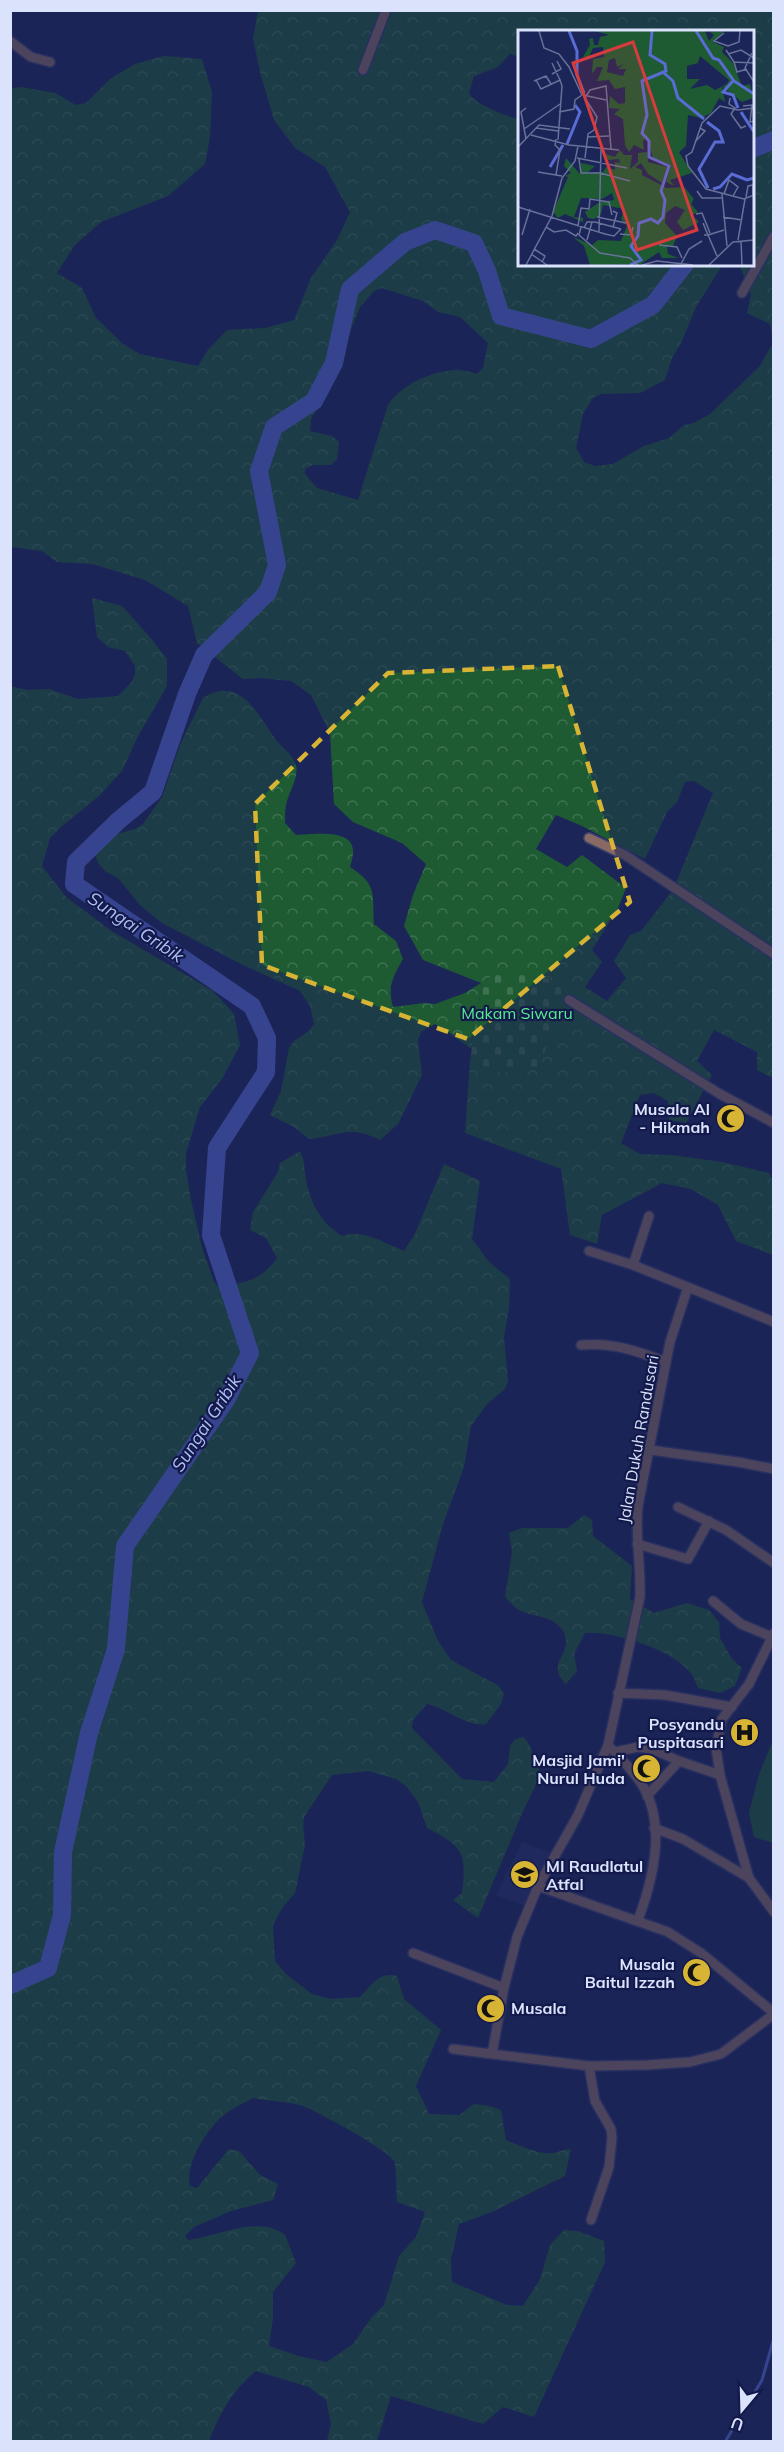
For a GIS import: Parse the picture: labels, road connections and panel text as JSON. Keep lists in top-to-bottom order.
{
  "streets": {
    "street": ["Jalan Dukuh Randusari"]
  },
  "water": ["Sungai Gribik"],
  "parks": ["Makam Siwaru"],
  "places": {
    "mosque": [
      "Musala Al - Hikmah",
      "Masjid Jami' Nurul Huda",
      "Musala Baitul Izzah",
      "Musala"
    ],
    "hospital": ["Posyandu Puspitasari"],
    "school or university": ["MI Raudlatul Atfal"]
  },
  "north": "bottom"
}
